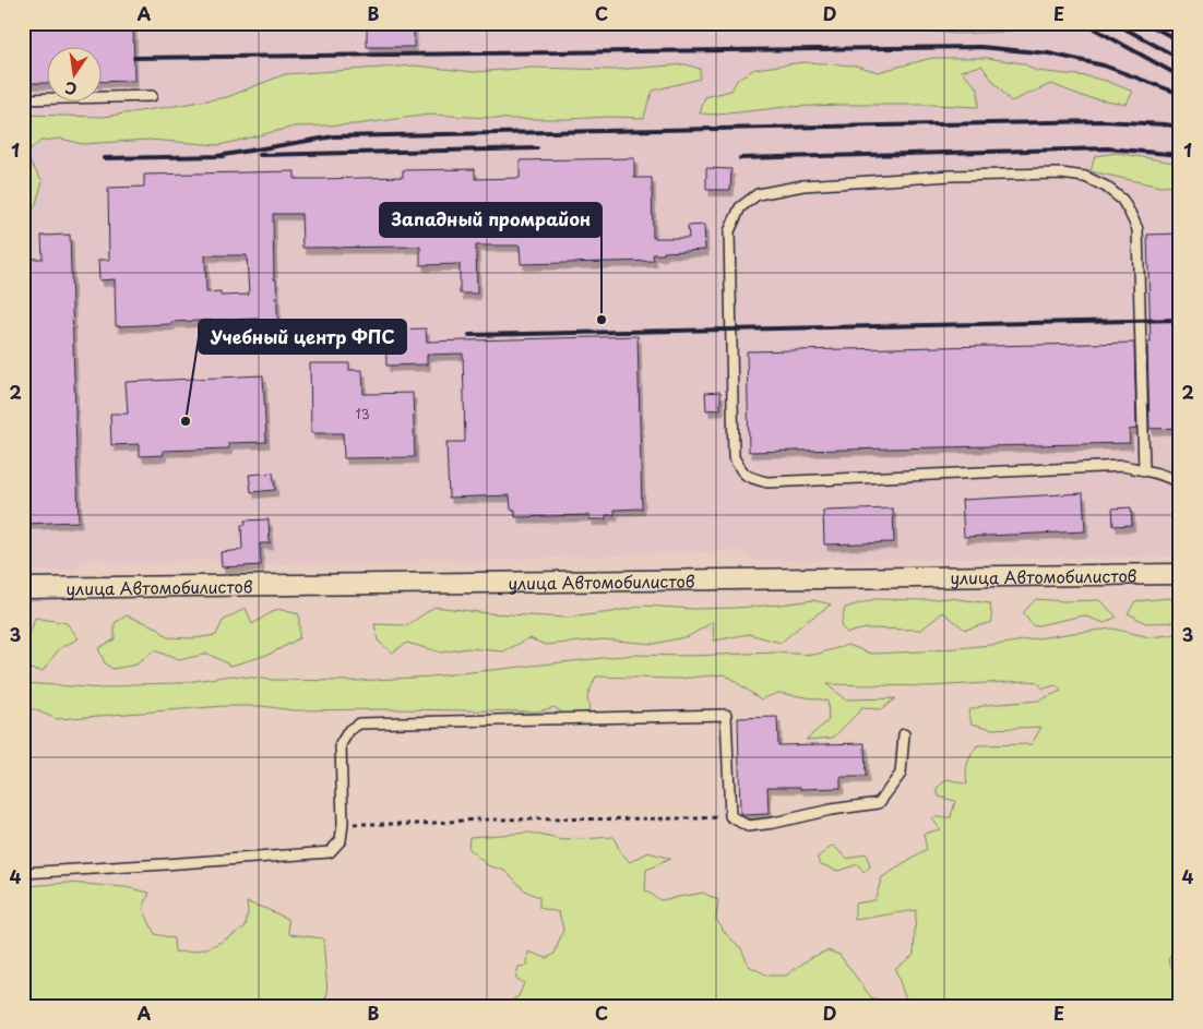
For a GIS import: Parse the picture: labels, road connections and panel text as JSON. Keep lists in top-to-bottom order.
{
  "streets": {
    "street": ["улица Автомобилистов"]
  },
  "places": ["Западный промрайон", "Учебный центр ФПС"],
  "house_numbers": ["13"],
  "north": "bottom",
  "grid": {
    "columns": [
      "A",
      "B",
      "C",
      "D",
      "E"
    ],
    "rows": [
      "1",
      "2",
      "3",
      "4"
    ]
  }
}
